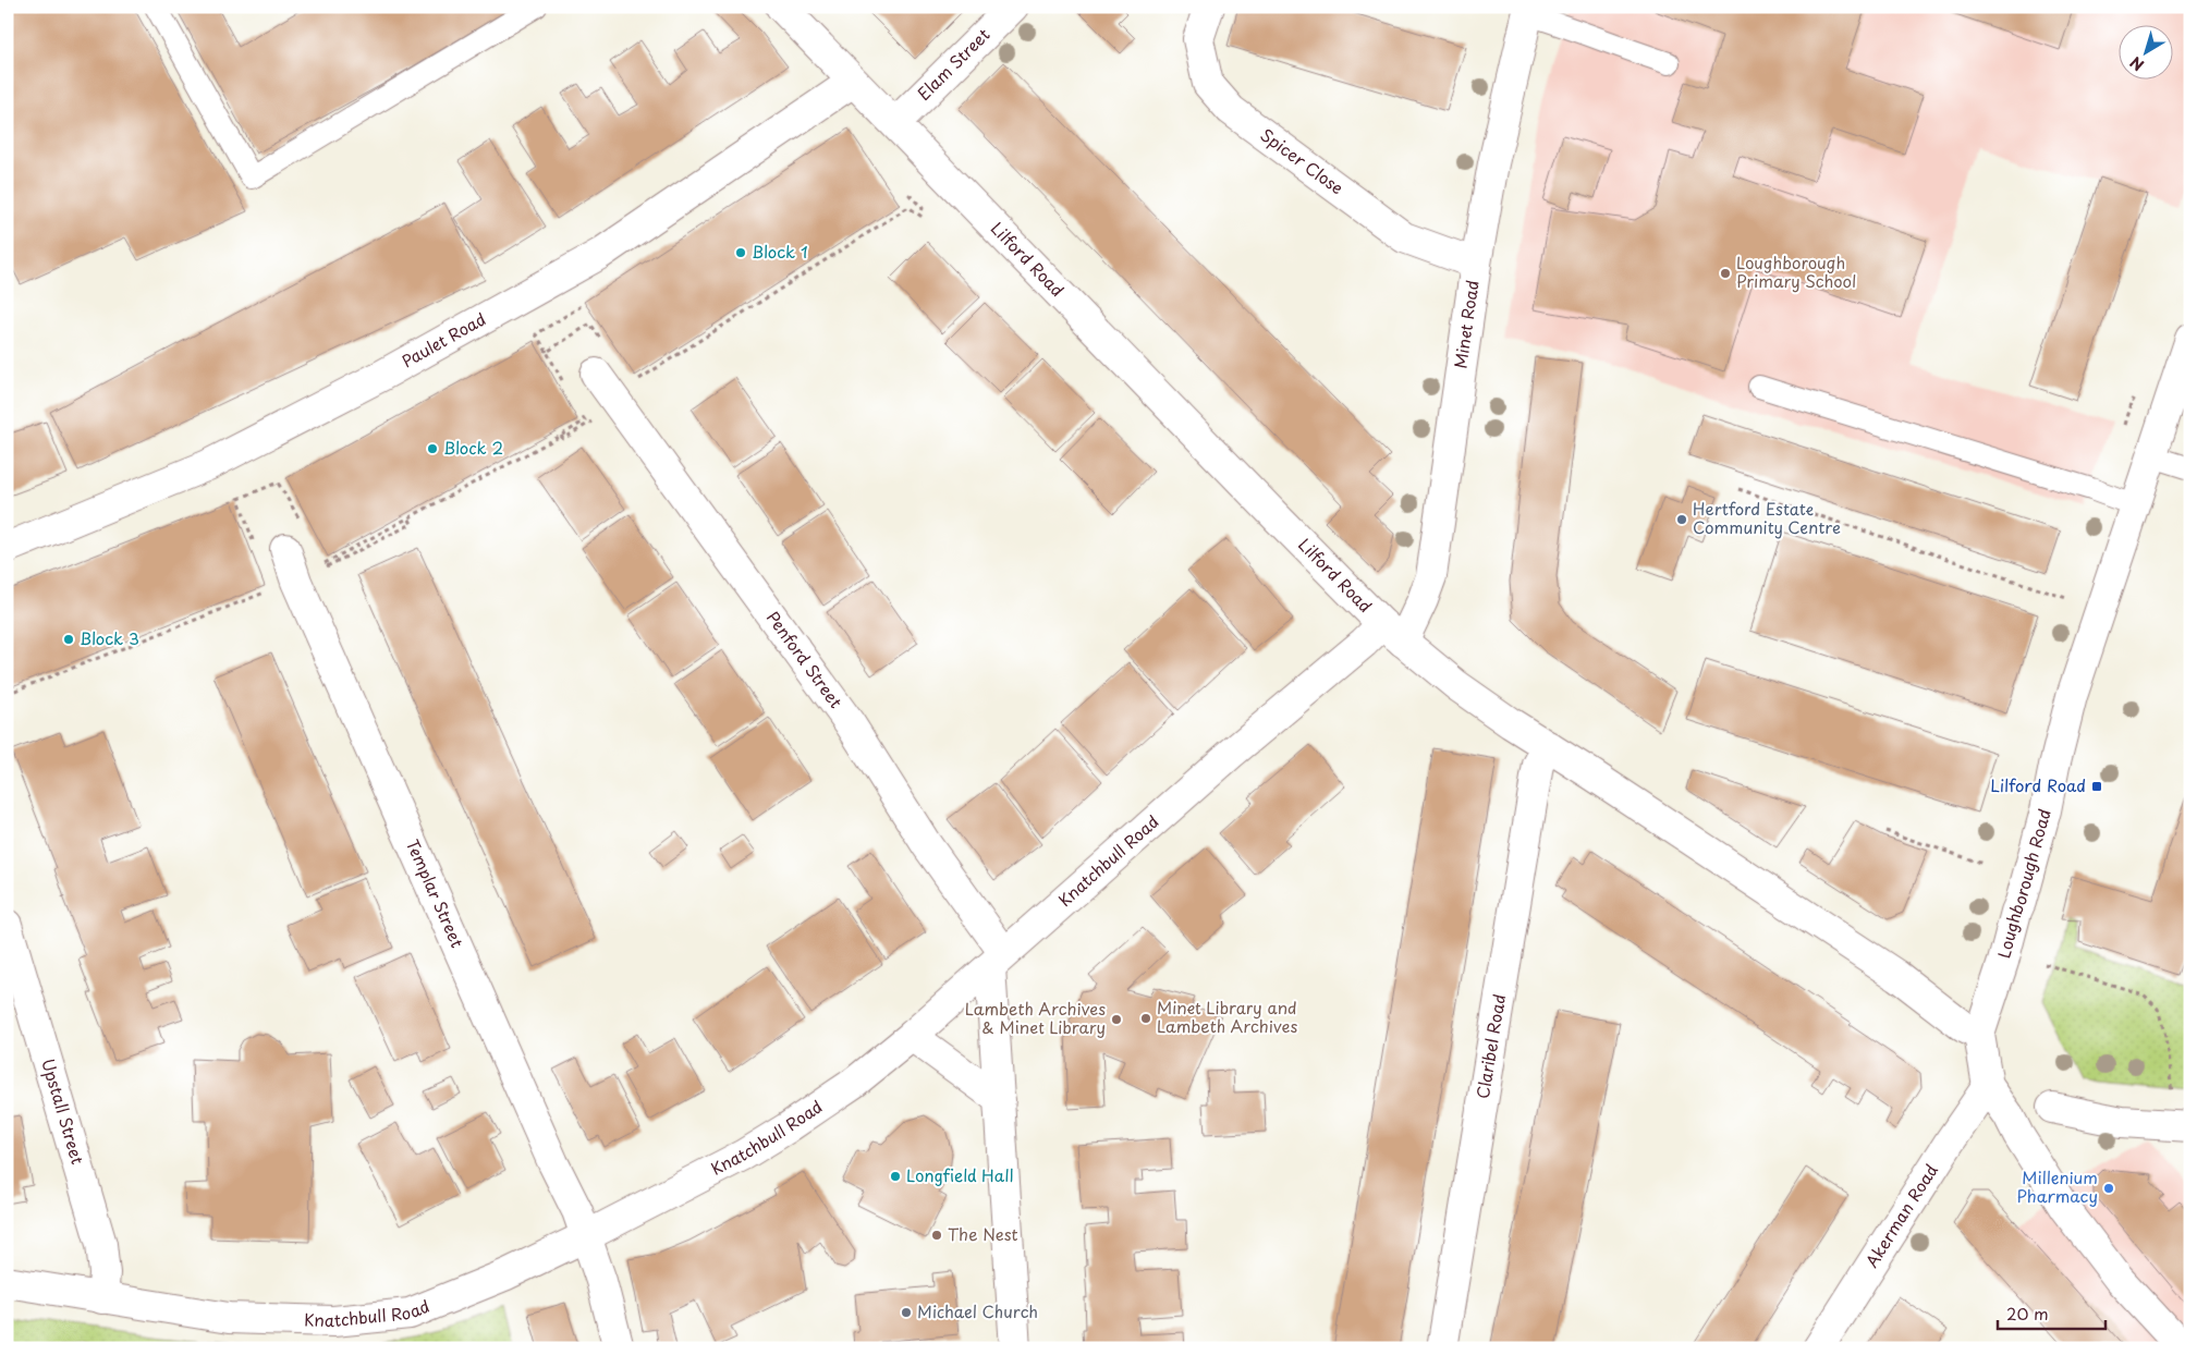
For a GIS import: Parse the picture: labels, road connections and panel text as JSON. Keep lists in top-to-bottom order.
{
  "streets": {
    "street": [
      "Elam Street",
      "Spicer Close",
      "Lilford Road",
      "Minet Road",
      "Paulet Road",
      "Penford Street",
      "Knatchbull Road",
      "Loughborough Road",
      "Templar Street",
      "Claribel Road",
      "Upstall Street",
      "Akerman Road"
    ]
  },
  "crossings": [
    ["Elam Street", "Lilford Road"],
    ["Spicer Close", "Minet Road"],
    ["Lilford Road", "Minet Road"],
    ["Lilford Road", "Paulet Road"],
    ["Lilford Road", "Knatchbull Road"],
    ["Lilford Road", "Loughborough Road"],
    ["Lilford Road", "Claribel Road"],
    ["Minet Road", "Knatchbull Road"],
    ["Penford Street", "Knatchbull Road"],
    ["Knatchbull Road", "Templar Street"],
    ["Knatchbull Road", "Upstall Street"],
    ["Loughborough Road", "Akerman Road"]
  ],
  "places": {
    "other": [
      "Block 1",
      "Loughborough Primary School",
      "Block 2",
      "Hertford Estate Community Centre",
      "Block 3",
      "Minet Library and Lambeth Archives",
      "Lambeth Archives & Minet Library",
      "Longfield Hall",
      "Millenium Pharmacy",
      "The Nest",
      "Michael Church"
    ],
    "transit": ["Lilford Road"]
  },
  "scale_bar": "20 m",
  "north": "bottom left"
}
